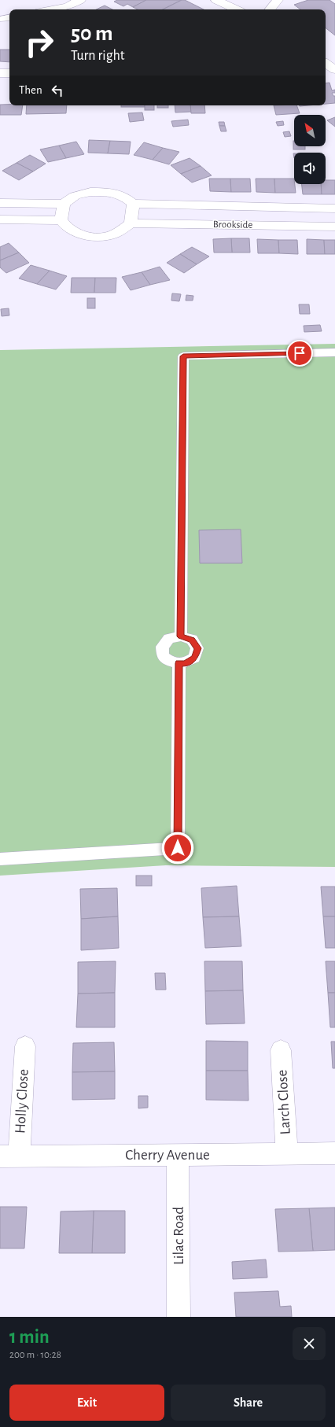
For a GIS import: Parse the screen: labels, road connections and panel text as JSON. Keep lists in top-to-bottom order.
{
  "streets": {
    "street": [
      "Brookside",
      "Holly Close",
      "Larch Close",
      "Cherry Avenue",
      "Lilac Road"
    ]
  },
  "crossings": [
    ["Holly Close", "Cherry Avenue"],
    ["Larch Close", "Cherry Avenue"],
    ["Cherry Avenue", "Lilac Road"]
  ],
  "north": "top left",
  "page": {
    "turn": ["50 m", "Turn right"],
    "then": "Then",
    "heading": ["1 min", "200 m · 10:28"],
    "buttons": ["Exit", "Share"]
  }
}
